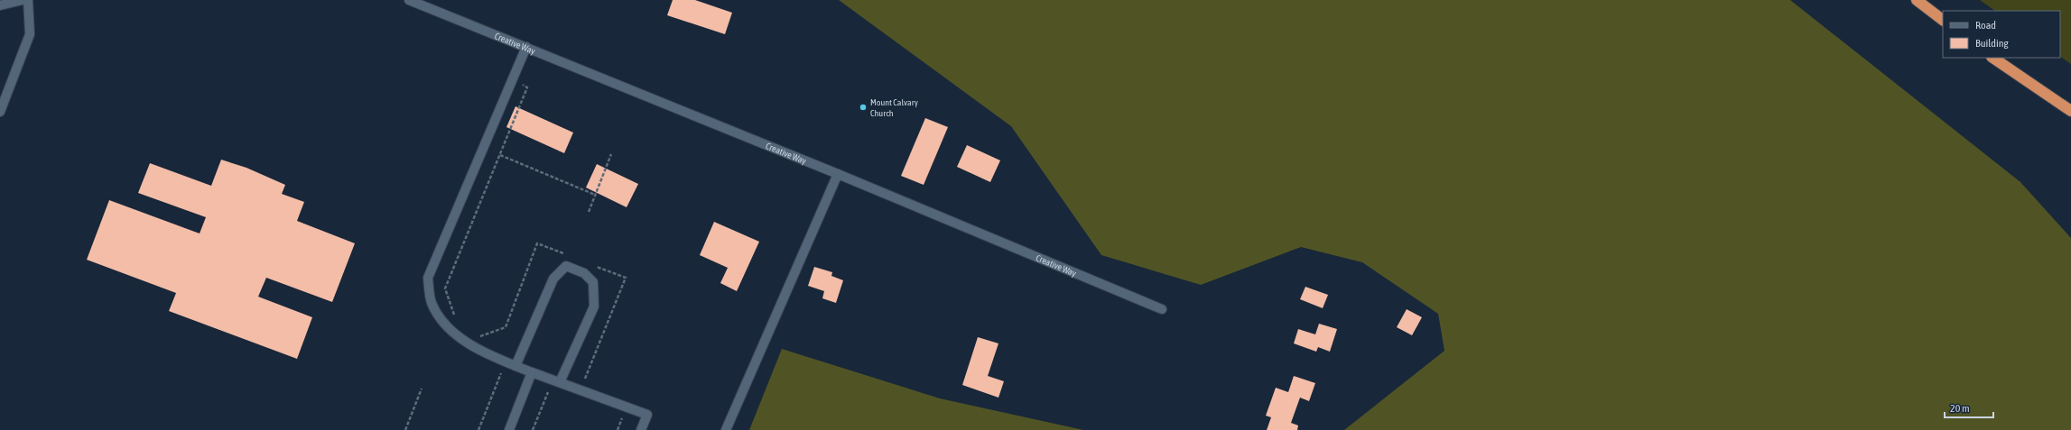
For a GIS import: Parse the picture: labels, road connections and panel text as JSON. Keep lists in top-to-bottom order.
{
  "streets": {
    "street": ["Creative Way"]
  },
  "places": ["Mount Calvary Church"],
  "legend": ["Road", "Building"],
  "scale_bar": "20 m"
}
